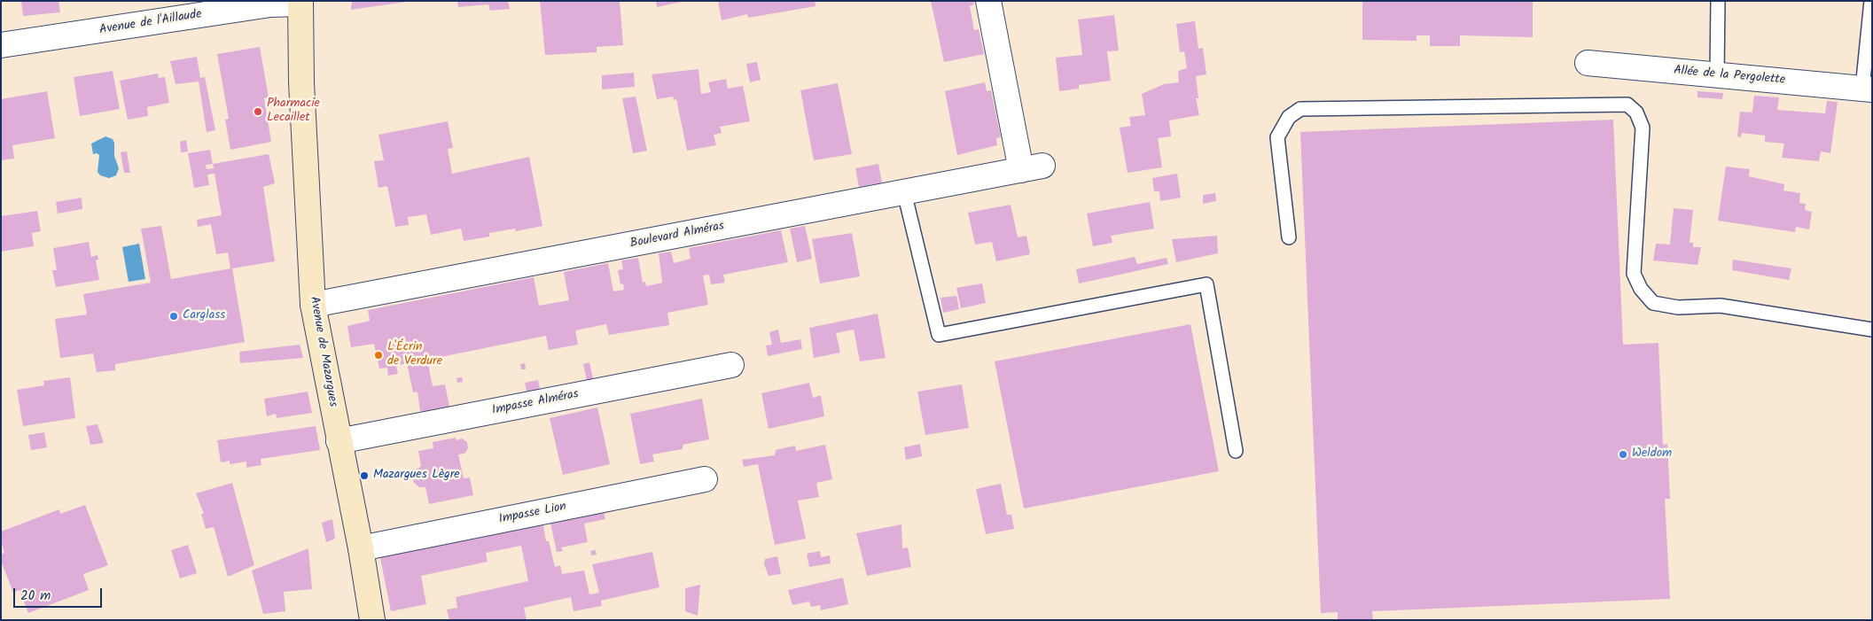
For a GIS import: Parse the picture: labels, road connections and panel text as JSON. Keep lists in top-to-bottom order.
{
  "streets": {
    "street": [
      "Avenue de l'Aillaude",
      "Allée de la Pergolette",
      "Boulevard Alméras",
      "Avenue de Mazargues",
      "Impasse Alméras",
      "Impasse Lion"
    ]
  },
  "crossings": [
    ["Avenue de l'Aillaude", "Avenue de Mazargues"],
    ["Boulevard Alméras", "Avenue de Mazargues"],
    ["Avenue de Mazargues", "Impasse Alméras"],
    ["Avenue de Mazargues", "Impasse Lion"]
  ],
  "places": [
    "Pharmacie Lecaillet",
    "Carglass",
    "L'Écrin de Verdure",
    "Weldom",
    "Mazargues Lègre"
  ],
  "scale_bar": "20 m"
}
